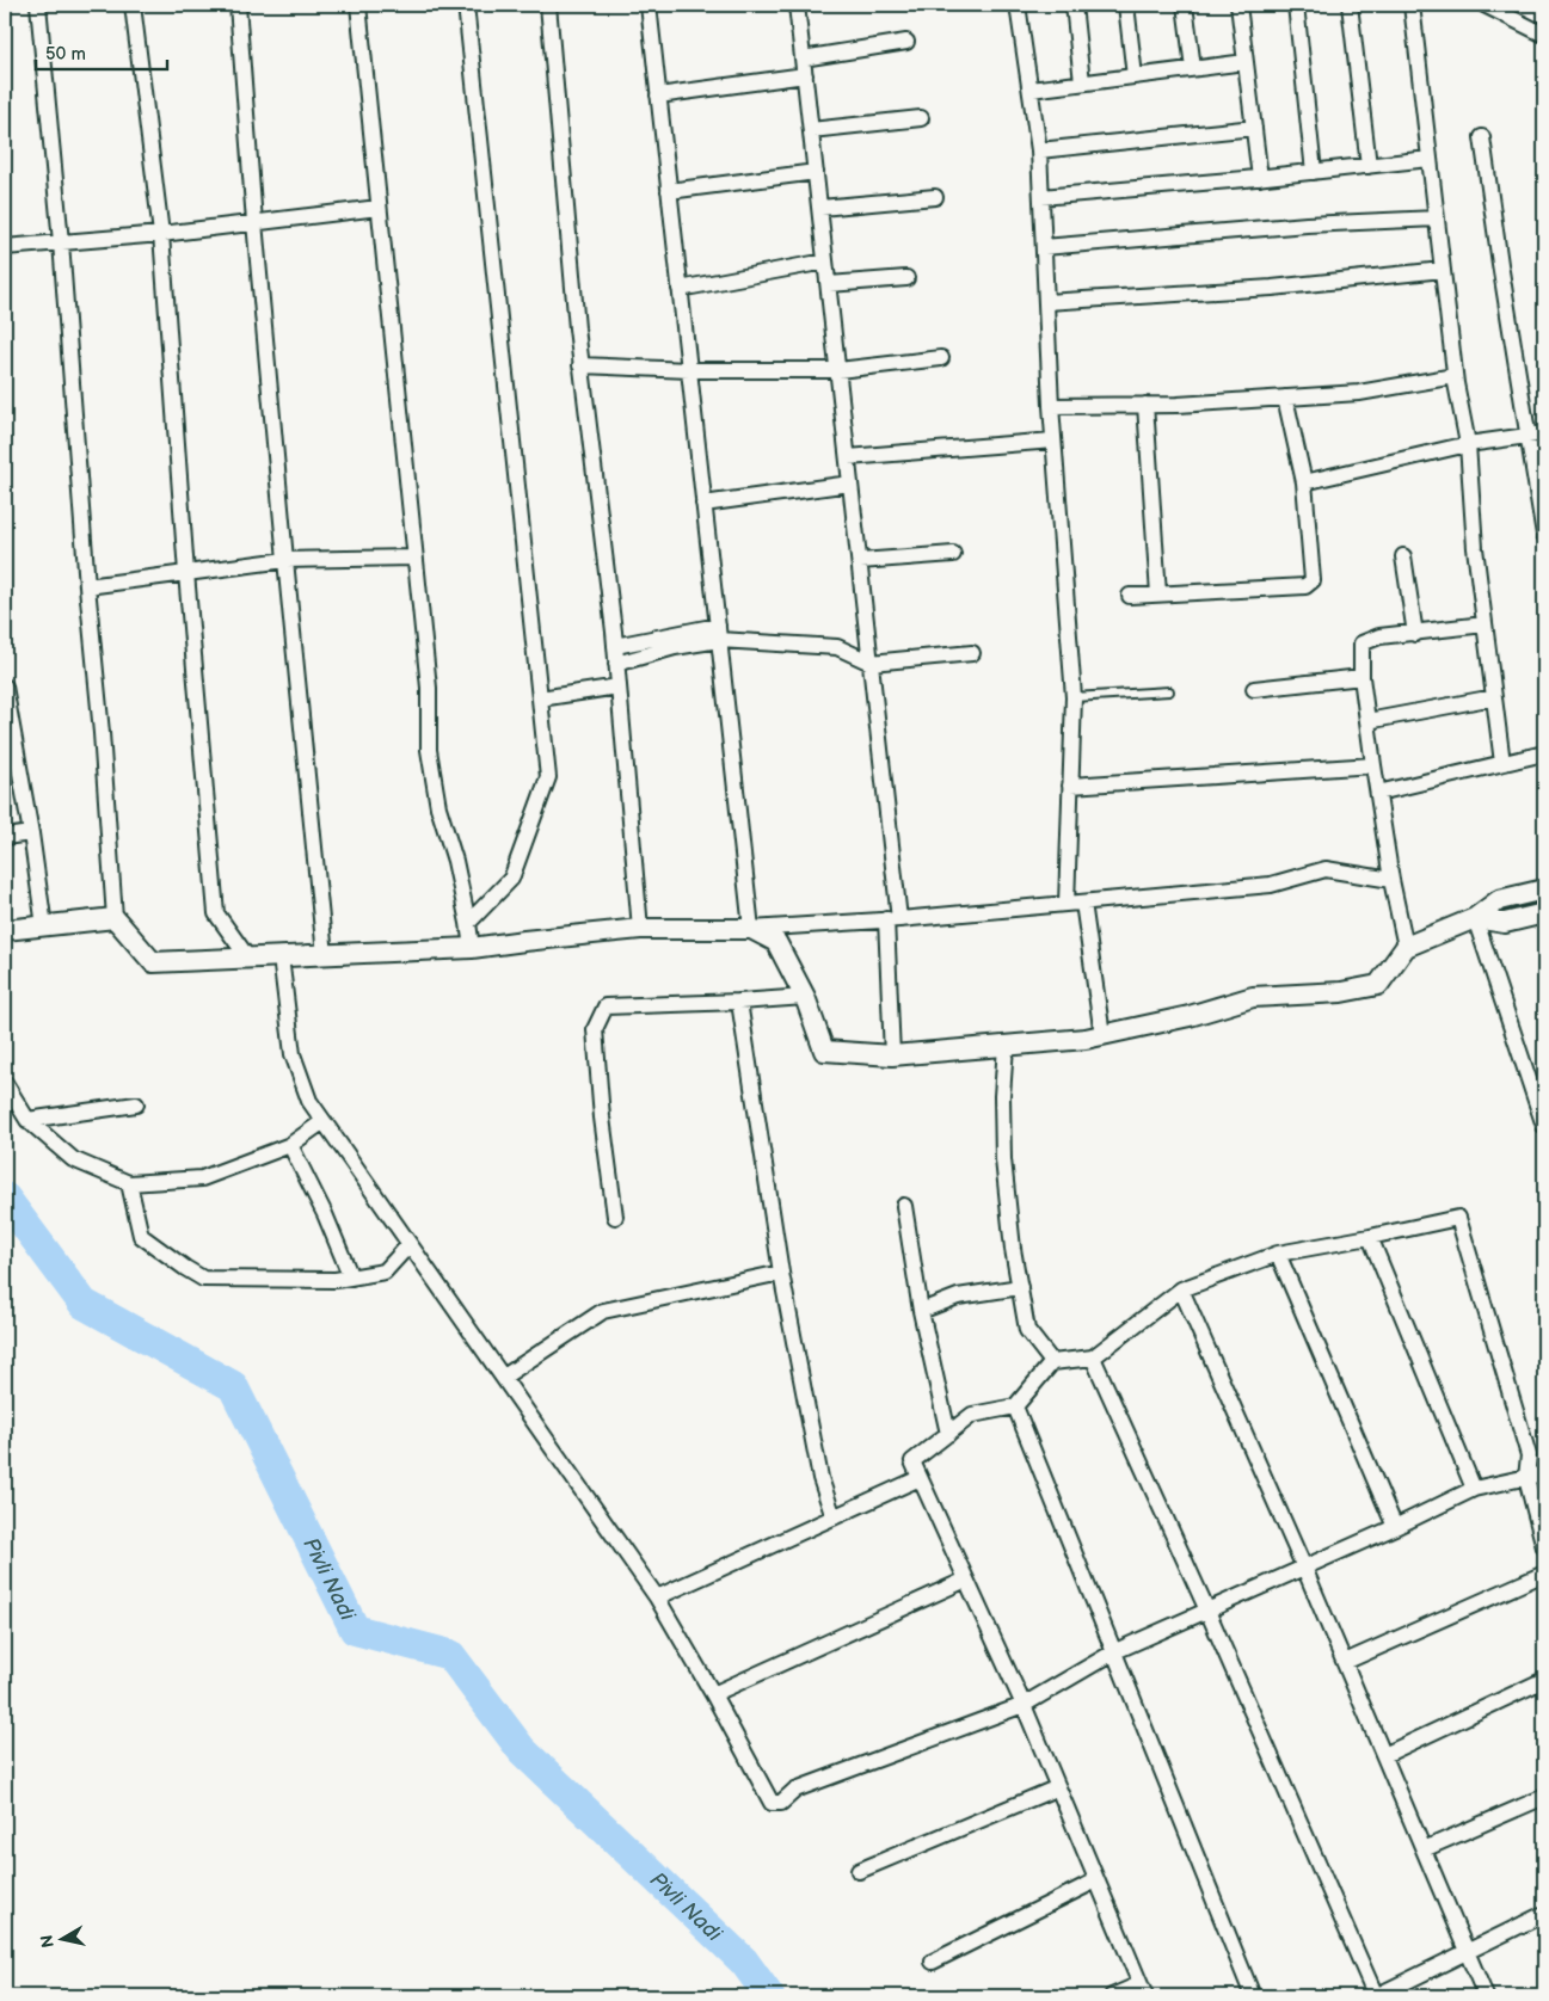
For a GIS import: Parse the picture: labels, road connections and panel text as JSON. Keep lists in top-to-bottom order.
{
  "water": ["Pivli Nadi"],
  "scale_bar": "50 m",
  "north": "left"
}
